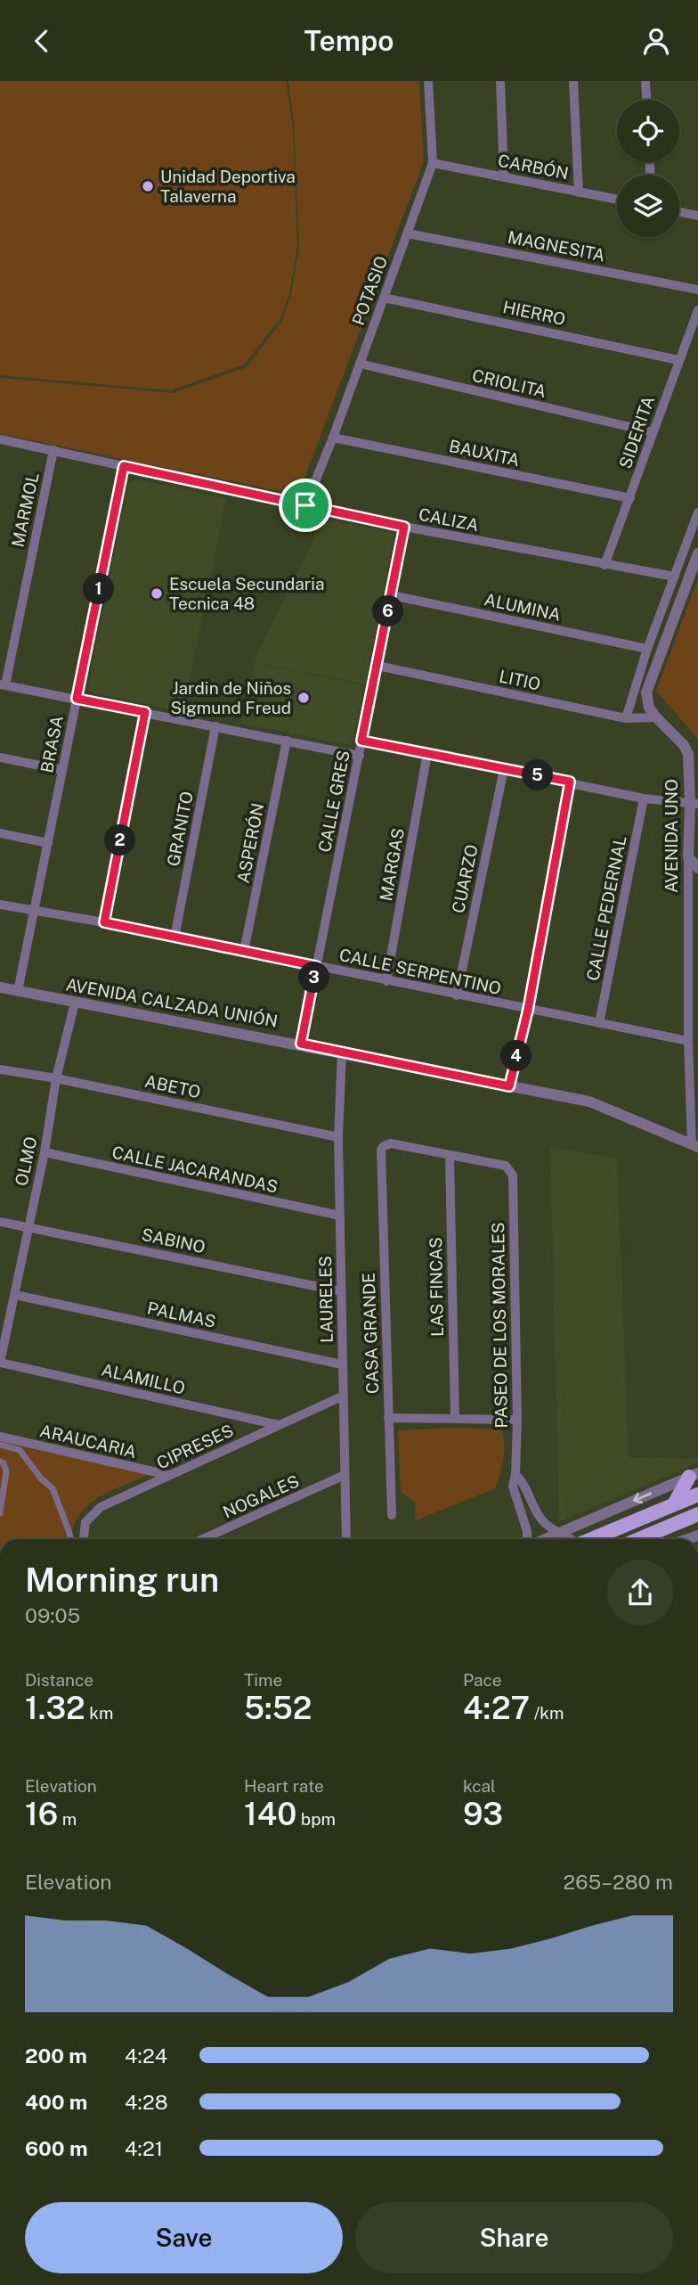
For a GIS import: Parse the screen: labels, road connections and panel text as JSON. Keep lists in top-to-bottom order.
{
  "streets": {
    "street": [
      "CARBÓN",
      "MAGNESITA",
      "POTASIO",
      "HIERRO",
      "CRIOLITA",
      "SIDERITA",
      "BAUXITA",
      "MARMOL",
      "CALIZA",
      "ALUMINA",
      "LITIO",
      "BRASA",
      "CALLE GRES",
      "GRANITO",
      "AVENIDA UNO",
      "ASPERÓN",
      "MARGAS",
      "CUARZO",
      "CALLE PEDERNAL",
      "CALLE SERPENTINO",
      "AVENIDA CALZADA UNIÓN",
      "ABETO",
      "OLMO",
      "CALLE JACARANDAS",
      "SABINO",
      "LAS FINCAS",
      "LAURELES",
      "PALMAS",
      "PASEO DE LOS MORALES",
      "CASA GRANDE",
      "ALAMILLO",
      "ARAUCARIA",
      "CIPRESES",
      "NOGALES"
    ]
  },
  "crossings": [
    ["CARBÓN", "POTASIO"],
    ["MAGNESITA", "POTASIO"],
    ["POTASIO", "HIERRO"],
    ["POTASIO", "CRIOLITA"],
    ["POTASIO", "BAUXITA"],
    ["POTASIO", "CALIZA"],
    ["HIERRO", "SIDERITA"],
    ["CRIOLITA", "SIDERITA"],
    ["SIDERITA", "BAUXITA"],
    ["SIDERITA", "CALIZA"],
    ["MARMOL", "CALIZA"],
    ["CALIZA", "BRASA"],
    ["CALIZA", "CALLE GRES"],
    ["ALUMINA", "CALLE GRES"],
    ["LITIO", "CALLE GRES"],
    ["LITIO", "AVENIDA UNO"],
    ["BRASA", "CALLE SERPENTINO"],
    ["BRASA", "AVENIDA CALZADA UNIÓN"],
    ["CALLE GRES", "CALLE SERPENTINO"],
    ["CALLE GRES", "AVENIDA CALZADA UNIÓN"],
    ["GRANITO", "CALLE SERPENTINO"],
    ["AVENIDA UNO", "CALLE SERPENTINO"],
    ["AVENIDA UNO", "AVENIDA CALZADA UNIÓN"],
    ["ASPERÓN", "CALLE SERPENTINO"],
    ["MARGAS", "CALLE SERPENTINO"],
    ["CUARZO", "CALLE SERPENTINO"],
    ["CALLE PEDERNAL", "CALLE SERPENTINO"],
    ["AVENIDA CALZADA UNIÓN", "OLMO"],
    ["AVENIDA CALZADA UNIÓN", "LAURELES"],
    ["ABETO", "OLMO"],
    ["ABETO", "LAURELES"],
    ["OLMO", "CALLE JACARANDAS"],
    ["OLMO", "SABINO"],
    ["OLMO", "PALMAS"],
    ["OLMO", "ALAMILLO"],
    ["CALLE JACARANDAS", "LAURELES"],
    ["SABINO", "LAURELES"],
    ["LAS FINCAS", "PASEO DE LOS MORALES"],
    ["LAS FINCAS", "CASA GRANDE"],
    ["LAURELES", "PALMAS"],
    ["LAURELES", "CIPRESES"],
    ["LAURELES", "NOGALES"],
    ["PASEO DE LOS MORALES", "CASA GRANDE"],
    ["ALAMILLO", "CIPRESES"],
    ["ARAUCARIA", "CIPRESES"]
  ],
  "places": ["Unidad Deportiva Talaverna", "Escuela Secundaria Tecnica 48", "Jardin de Niños Sigmund Freud"],
  "page": {
    "header": "Tempo",
    "pins": [
      "1",
      "6",
      "5",
      "2",
      "3",
      "4"
    ],
    "heading": ["Morning run", "09:05"],
    "stats": [
      ["Distance", "1.32 km"],
      ["Time", "5:52"],
      ["Pace", "4:27 /km"],
      ["Elevation", "16 m"],
      ["Heart rate", "140 bpm"],
      ["kcal", "93"]
    ],
    "chart": ["Elevation", "265–280 m"],
    "list": [
      {
        "name": "200 m",
        "note": "4:24"
      },
      {
        "name": "400 m",
        "note": "4:28"
      },
      {
        "name": "600 m",
        "note": "4:21"
      }
    ],
    "buttons": ["Save", "Share"]
  }
}
